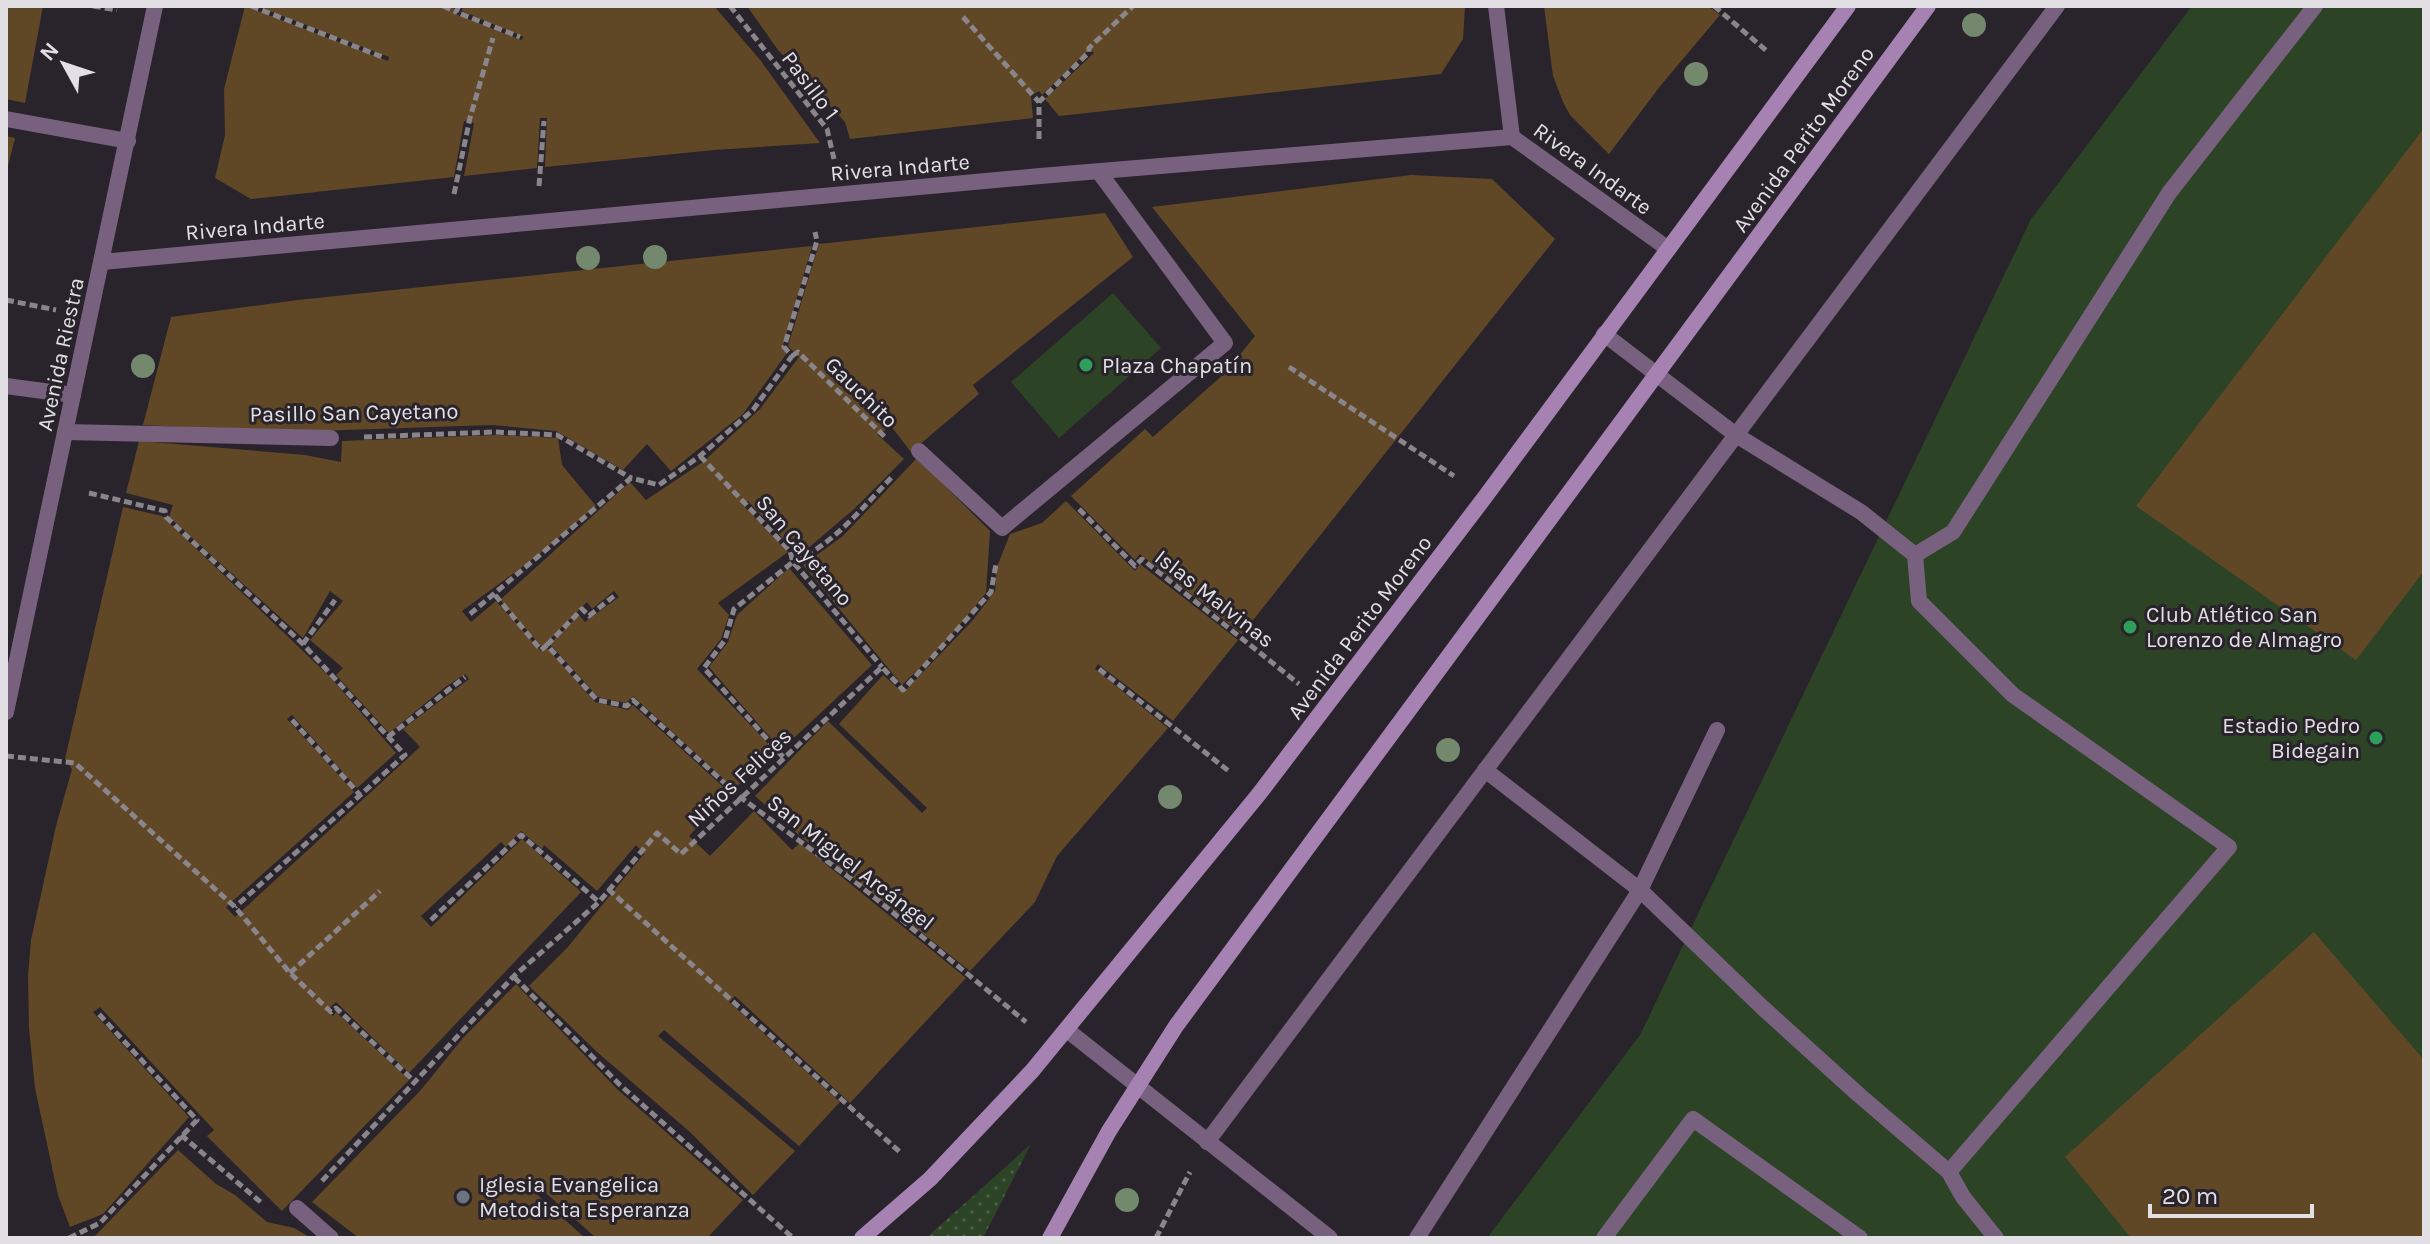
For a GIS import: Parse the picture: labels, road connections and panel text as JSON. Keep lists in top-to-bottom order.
{
  "streets": {
    "main road": ["Avenida Perito Moreno"],
    "street": ["Rivera Indarte", "Avenida Riestra", "Pasillo San Cayetano"],
    "path": [
      "Pasillo 1",
      "Gauchito",
      "San Cayetano",
      "Islas Malvinas",
      "Niños Felices",
      "San Miguel Arcángel"
    ]
  },
  "crossings": [
    ["Pasillo 1", "Rivera Indarte"],
    ["Avenida Perito Moreno", "Rivera Indarte"],
    ["Avenida Perito Moreno", "Islas Malvinas"],
    ["Avenida Perito Moreno", "San Miguel Arcángel"],
    ["Rivera Indarte", "Avenida Riestra"],
    ["Avenida Riestra", "Pasillo San Cayetano"],
    ["San Cayetano", "Niños Felices"],
    ["Niños Felices", "San Miguel Arcángel"]
  ],
  "places": [
    "Plaza Chapatín",
    "Club Atlético San Lorenzo de Almagro",
    "Estadio Pedro Bidegain",
    "Iglesia Evangelica Metodista Esperanza"
  ],
  "scale_bar": "20 m",
  "north": "top left"
}
